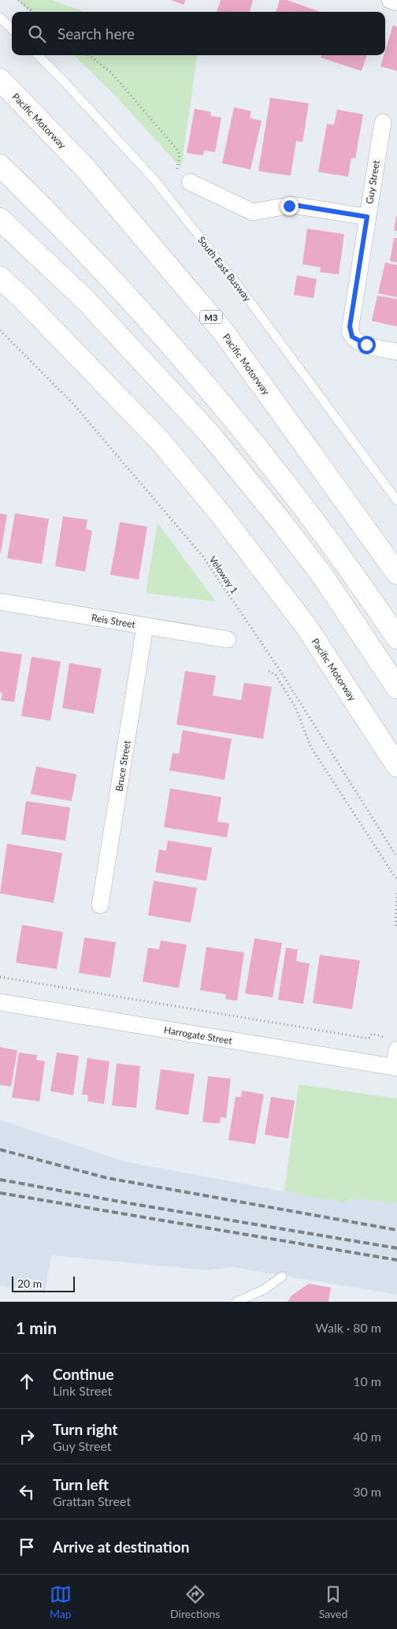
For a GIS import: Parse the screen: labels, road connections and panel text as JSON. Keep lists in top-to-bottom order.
{
  "streets": {
    "highway": ["Pacific Motorway", "M3"],
    "street": [
      "Guy Street",
      "Reis Street",
      "Bruce Street",
      "Harrogate Street"
    ],
    "lane": ["South East Busway"],
    "path": ["Veloway 1"]
  },
  "crossings": [
    ["Reis Street", "Bruce Street"]
  ],
  "scale_bar": "20 m",
  "page": {
    "search": "Search here",
    "scale": "20 m",
    "heading": ["1 min", "Walk · 80 m"],
    "list": [
      ["Continue", "Link Street", "10 m"],
      ["Turn right", "Guy Street", "40 m"],
      ["Turn left", "Grattan Street", "30 m"],
      "Arrive at destination"
    ],
    "nav": ["Map", "Directions", "Saved"]
  }
}
